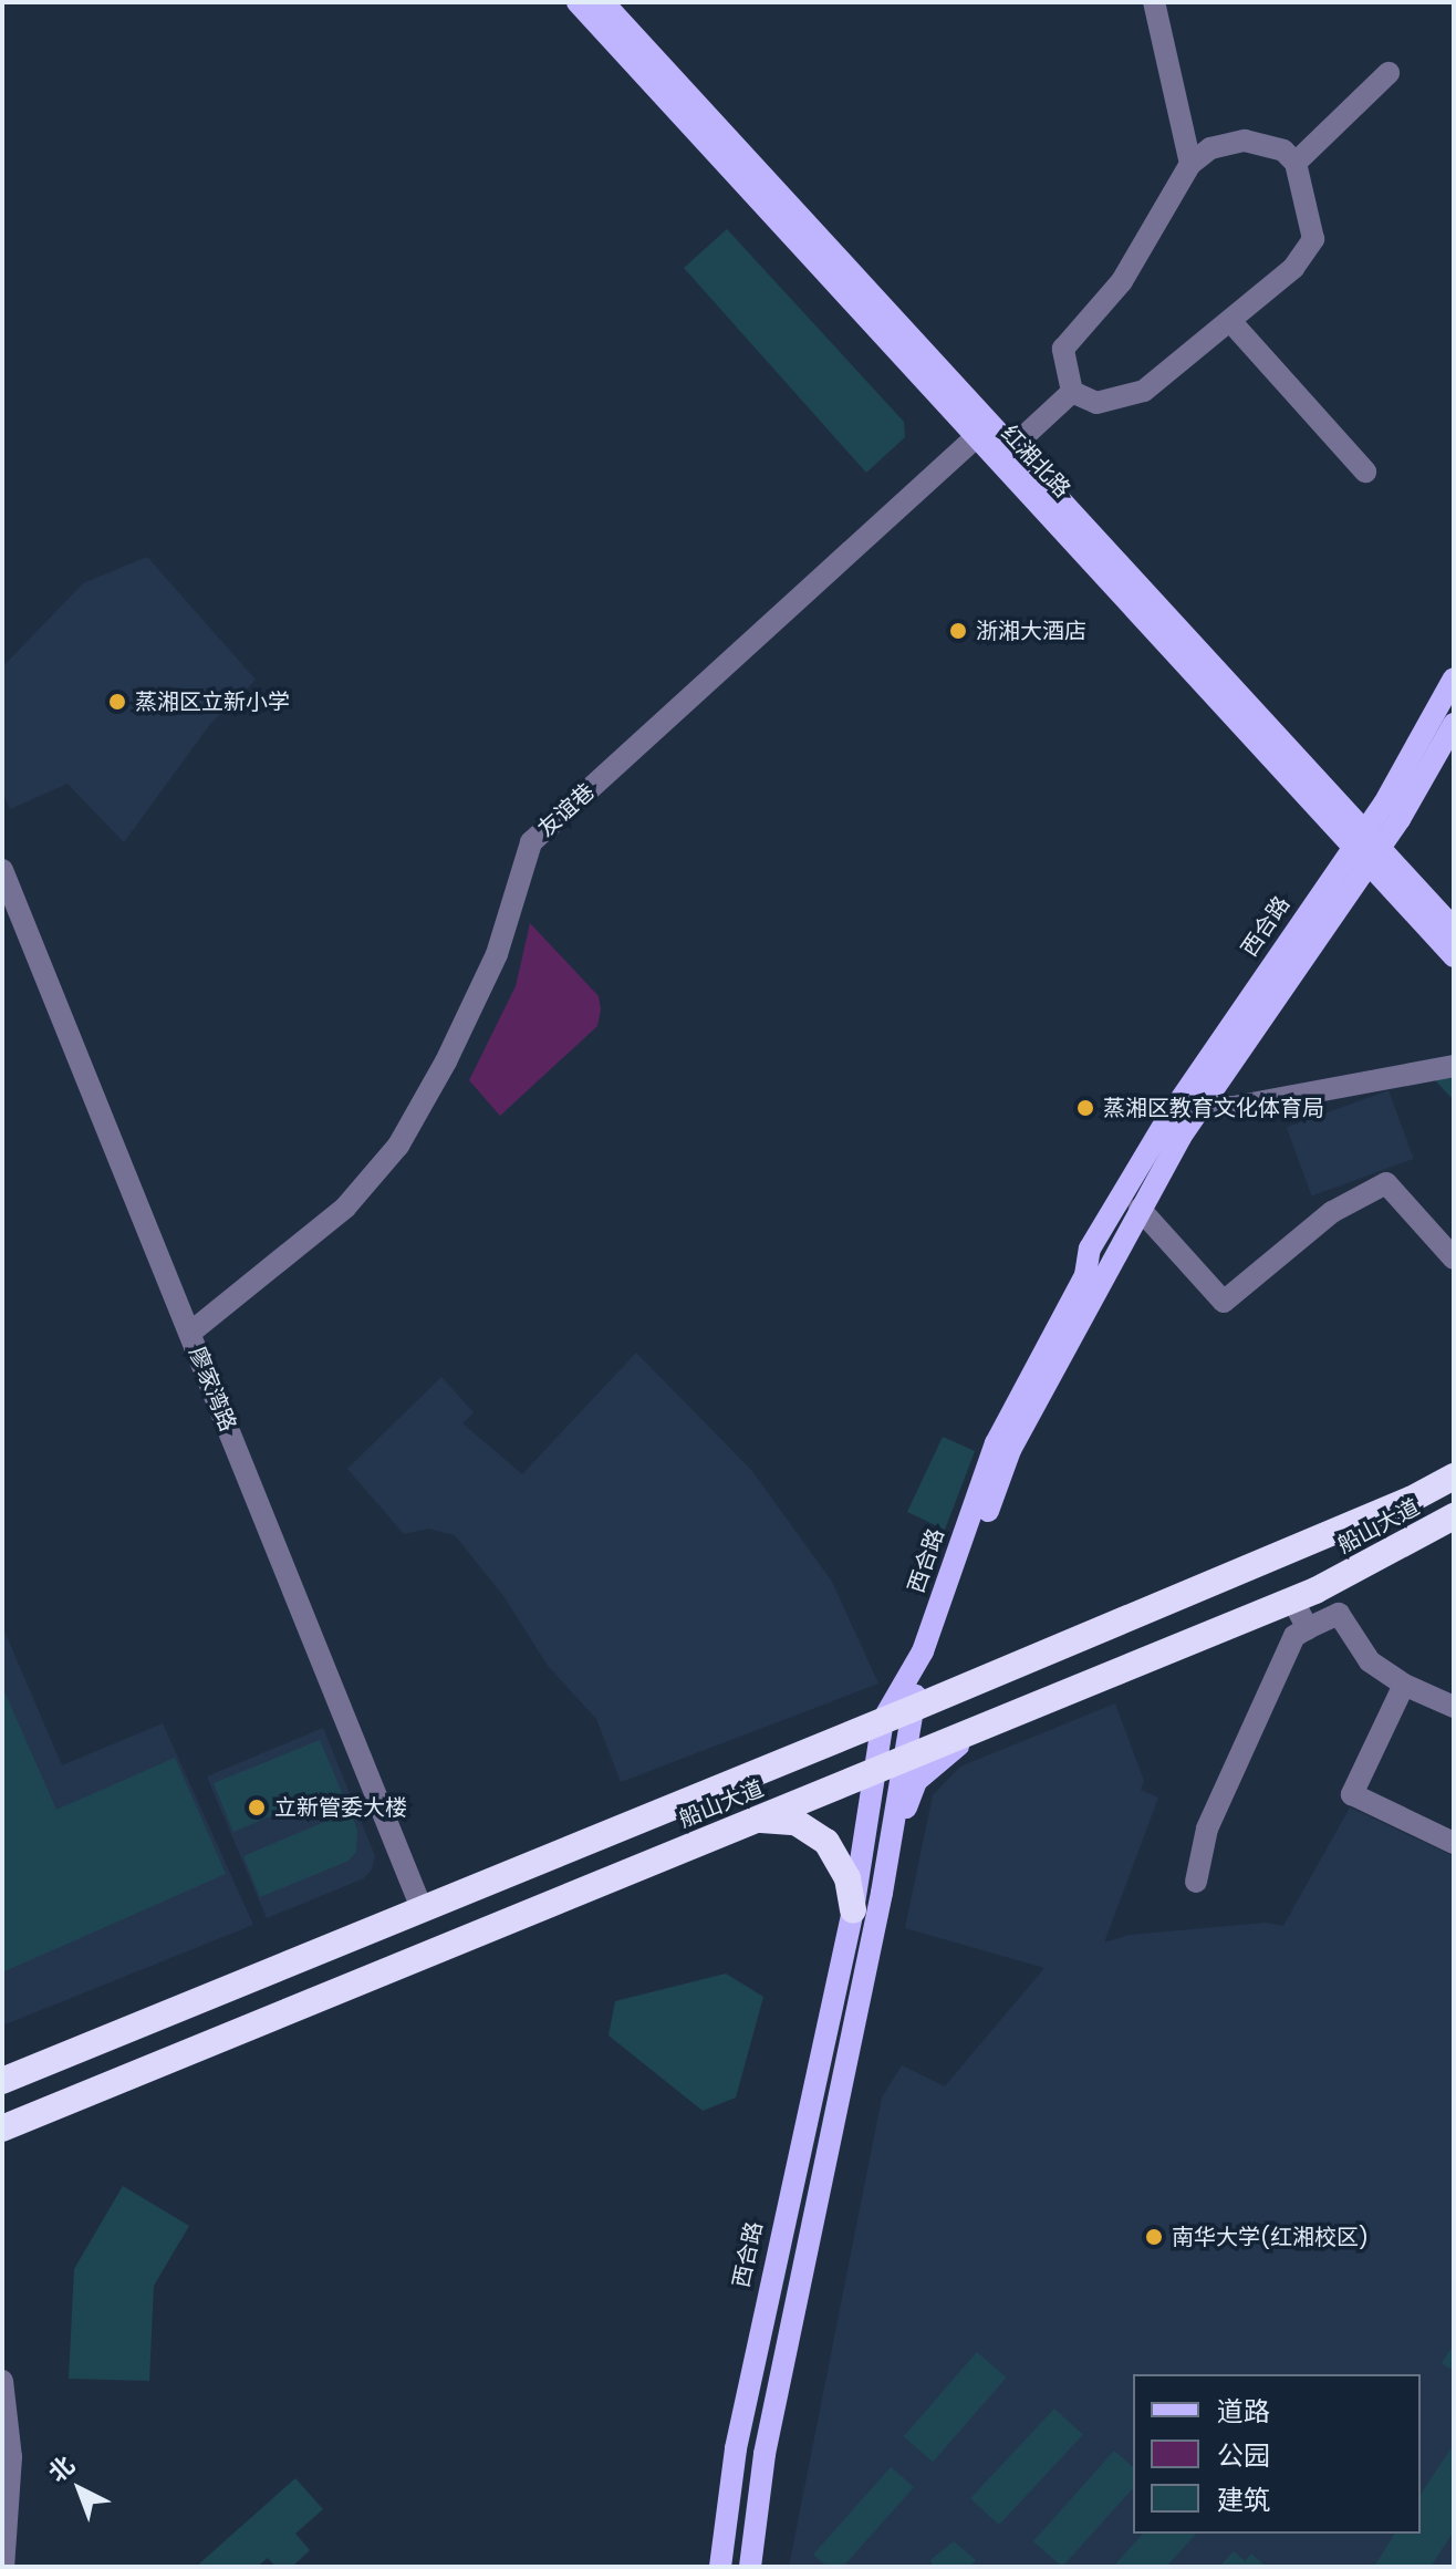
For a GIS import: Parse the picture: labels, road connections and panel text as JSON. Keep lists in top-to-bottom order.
{
  "streets": {
    "highway": ["船山大道"],
    "main road": ["红湘北路", "西合路"],
    "street": ["友谊巷", "廖家湾路"]
  },
  "crossings": [
    ["红湘北路", "友谊巷"],
    ["红湘北路", "西合路"],
    ["友谊巷", "廖家湾路"],
    ["西合路", "船山大道"],
    ["廖家湾路", "船山大道"]
  ],
  "places": [
    "浙湘大酒店",
    "蒸湘区立新小学",
    "蒸湘区教育文化体育局",
    "立新管委大楼",
    "南华大学(红湘校区)"
  ],
  "legend": ["道路", "公园", "建筑"],
  "north": "top left"
}
